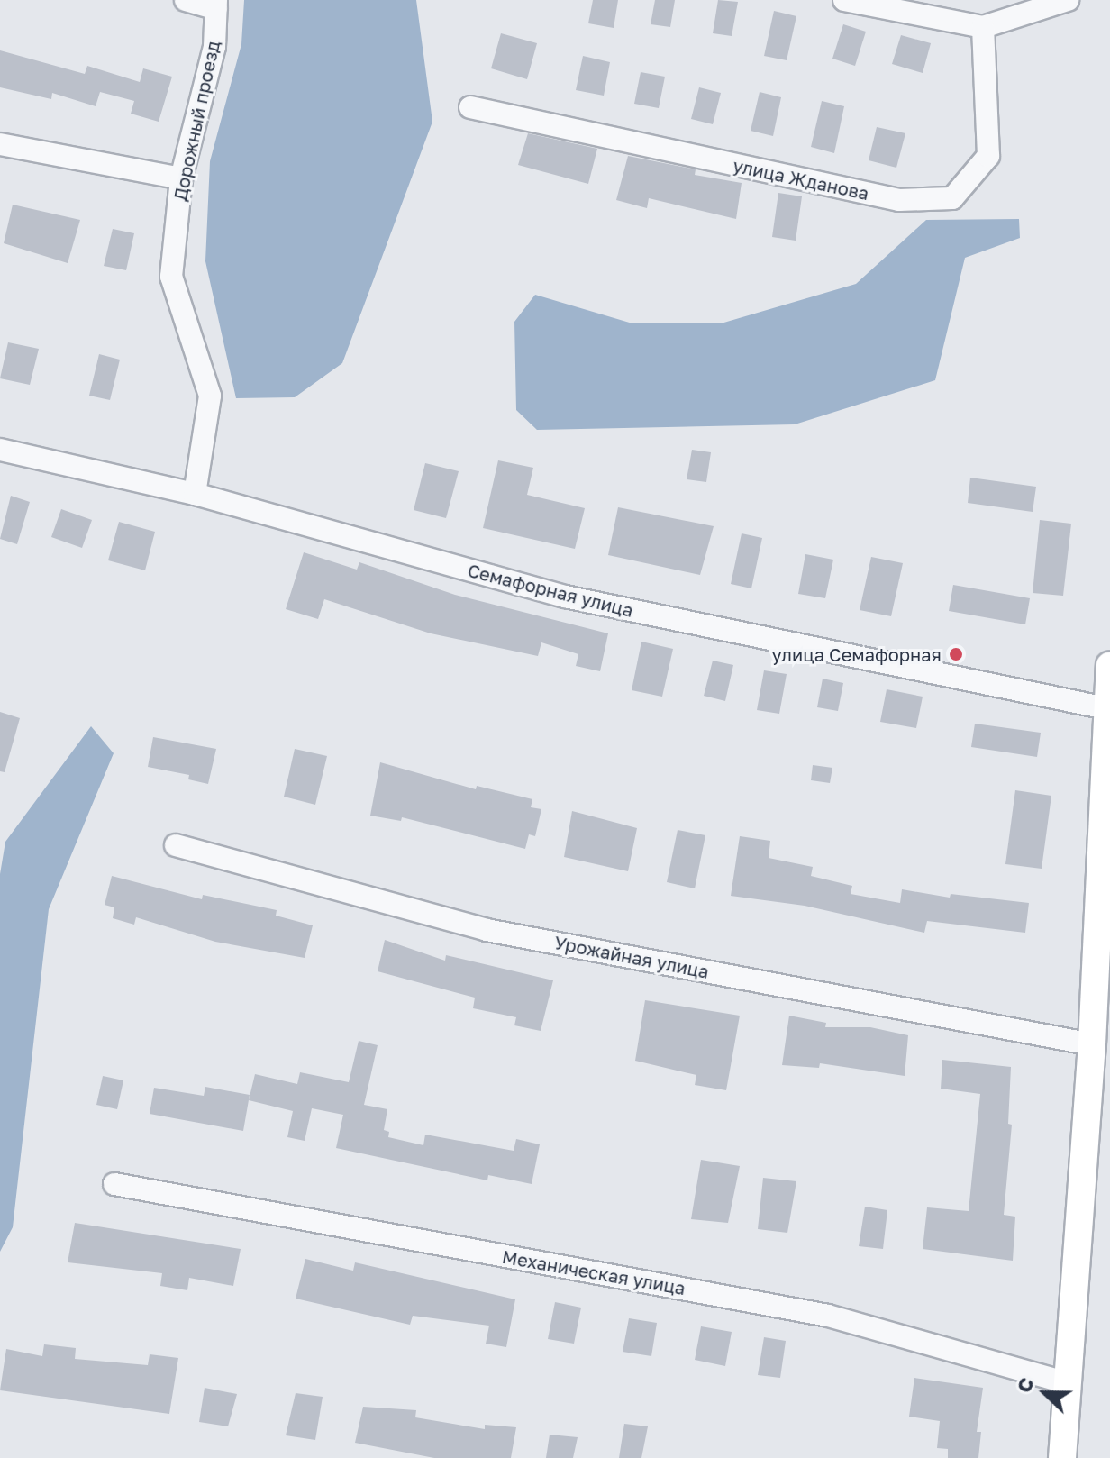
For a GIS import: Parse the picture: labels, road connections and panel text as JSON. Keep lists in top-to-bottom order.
{
  "streets": {
    "street": [
      "Дорожный проезд",
      "улица Жданова",
      "Семафорная улица",
      "Урожайная улица",
      "Механическая улица"
    ]
  },
  "crossings": [
    ["Дорожный проезд", "Семафорная улица"]
  ],
  "places": ["улица Семафорная"],
  "north": "left"
}
